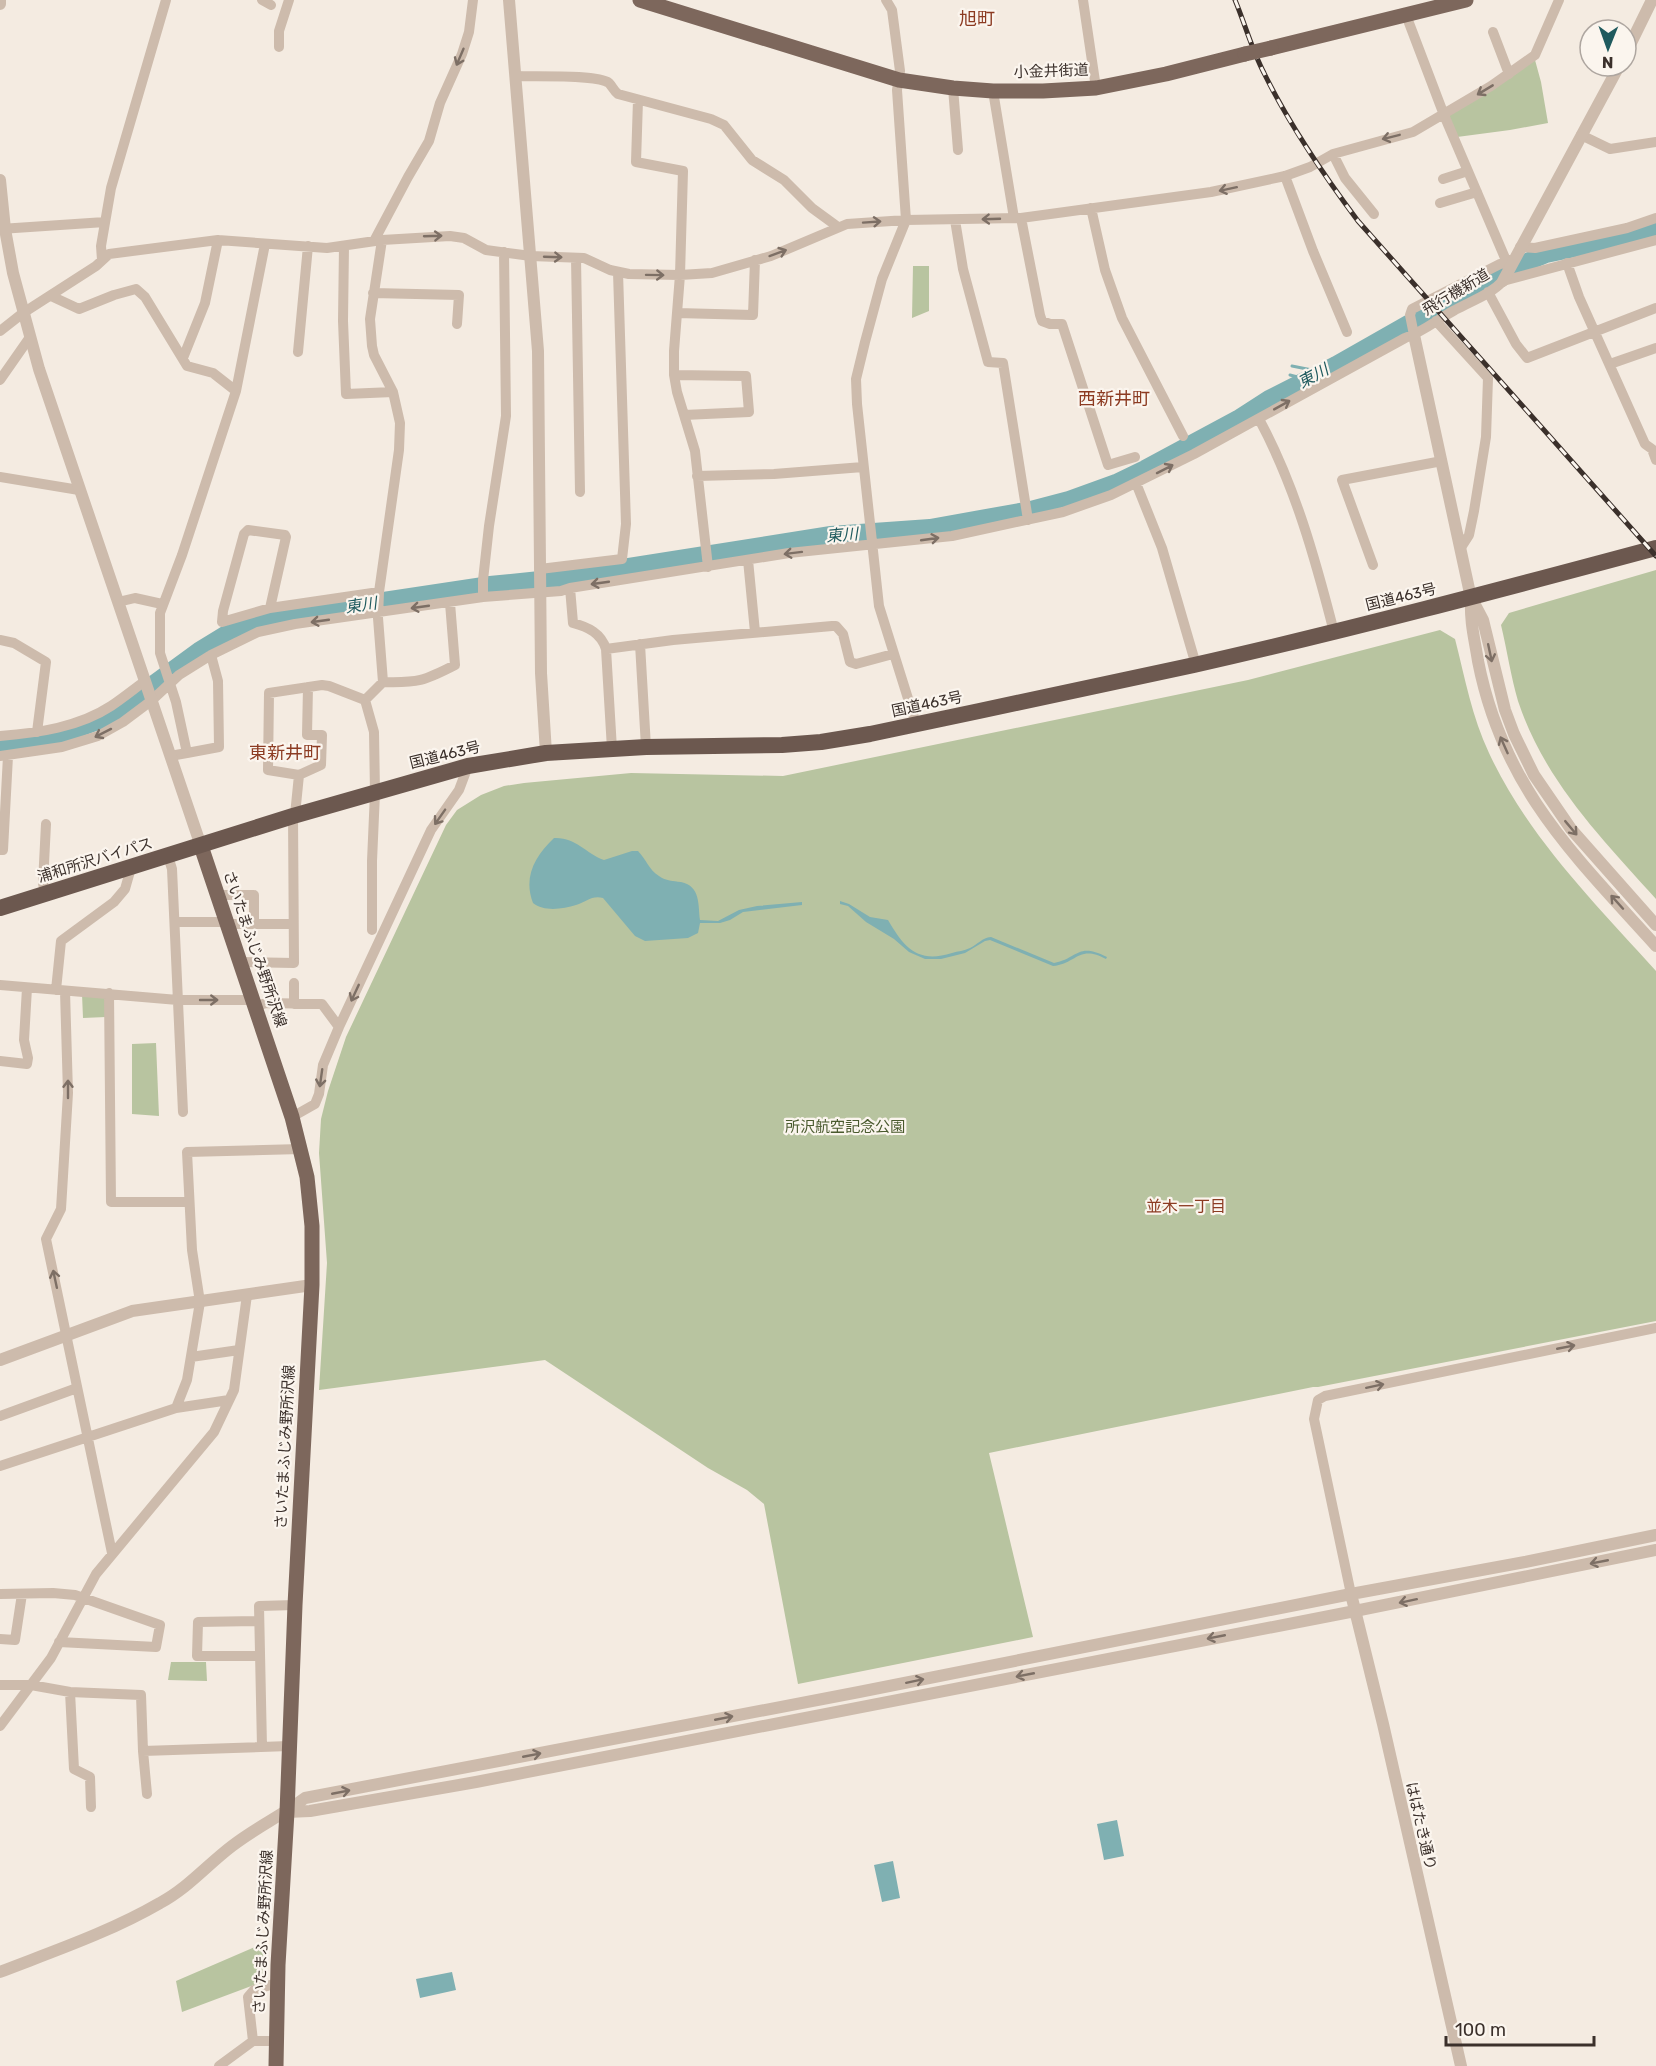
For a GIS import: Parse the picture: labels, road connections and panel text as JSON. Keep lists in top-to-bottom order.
{
  "streets": {
    "highway": ["国道463号", "浦和所沢バイパス"],
    "main road": ["小金井街道", "さいたまふじみ野所沢線"],
    "street": ["飛行機新道", "はばたき通り"]
  },
  "crossings": [
    ["飛行機新道", "国道463号"],
    ["国道463号", "浦和所沢バイパス"],
    ["国道463号", "さいたまふじみ野所沢線"],
    ["浦和所沢バイパス", "さいたまふじみ野所沢線"]
  ],
  "districts": [
    "旭町",
    "西新井町",
    "東新井町",
    "並木一丁目"
  ],
  "water": ["東川"],
  "parks": ["所沢航空記念公園"],
  "scale_bar": "100 m",
  "north": "bottom"
}
